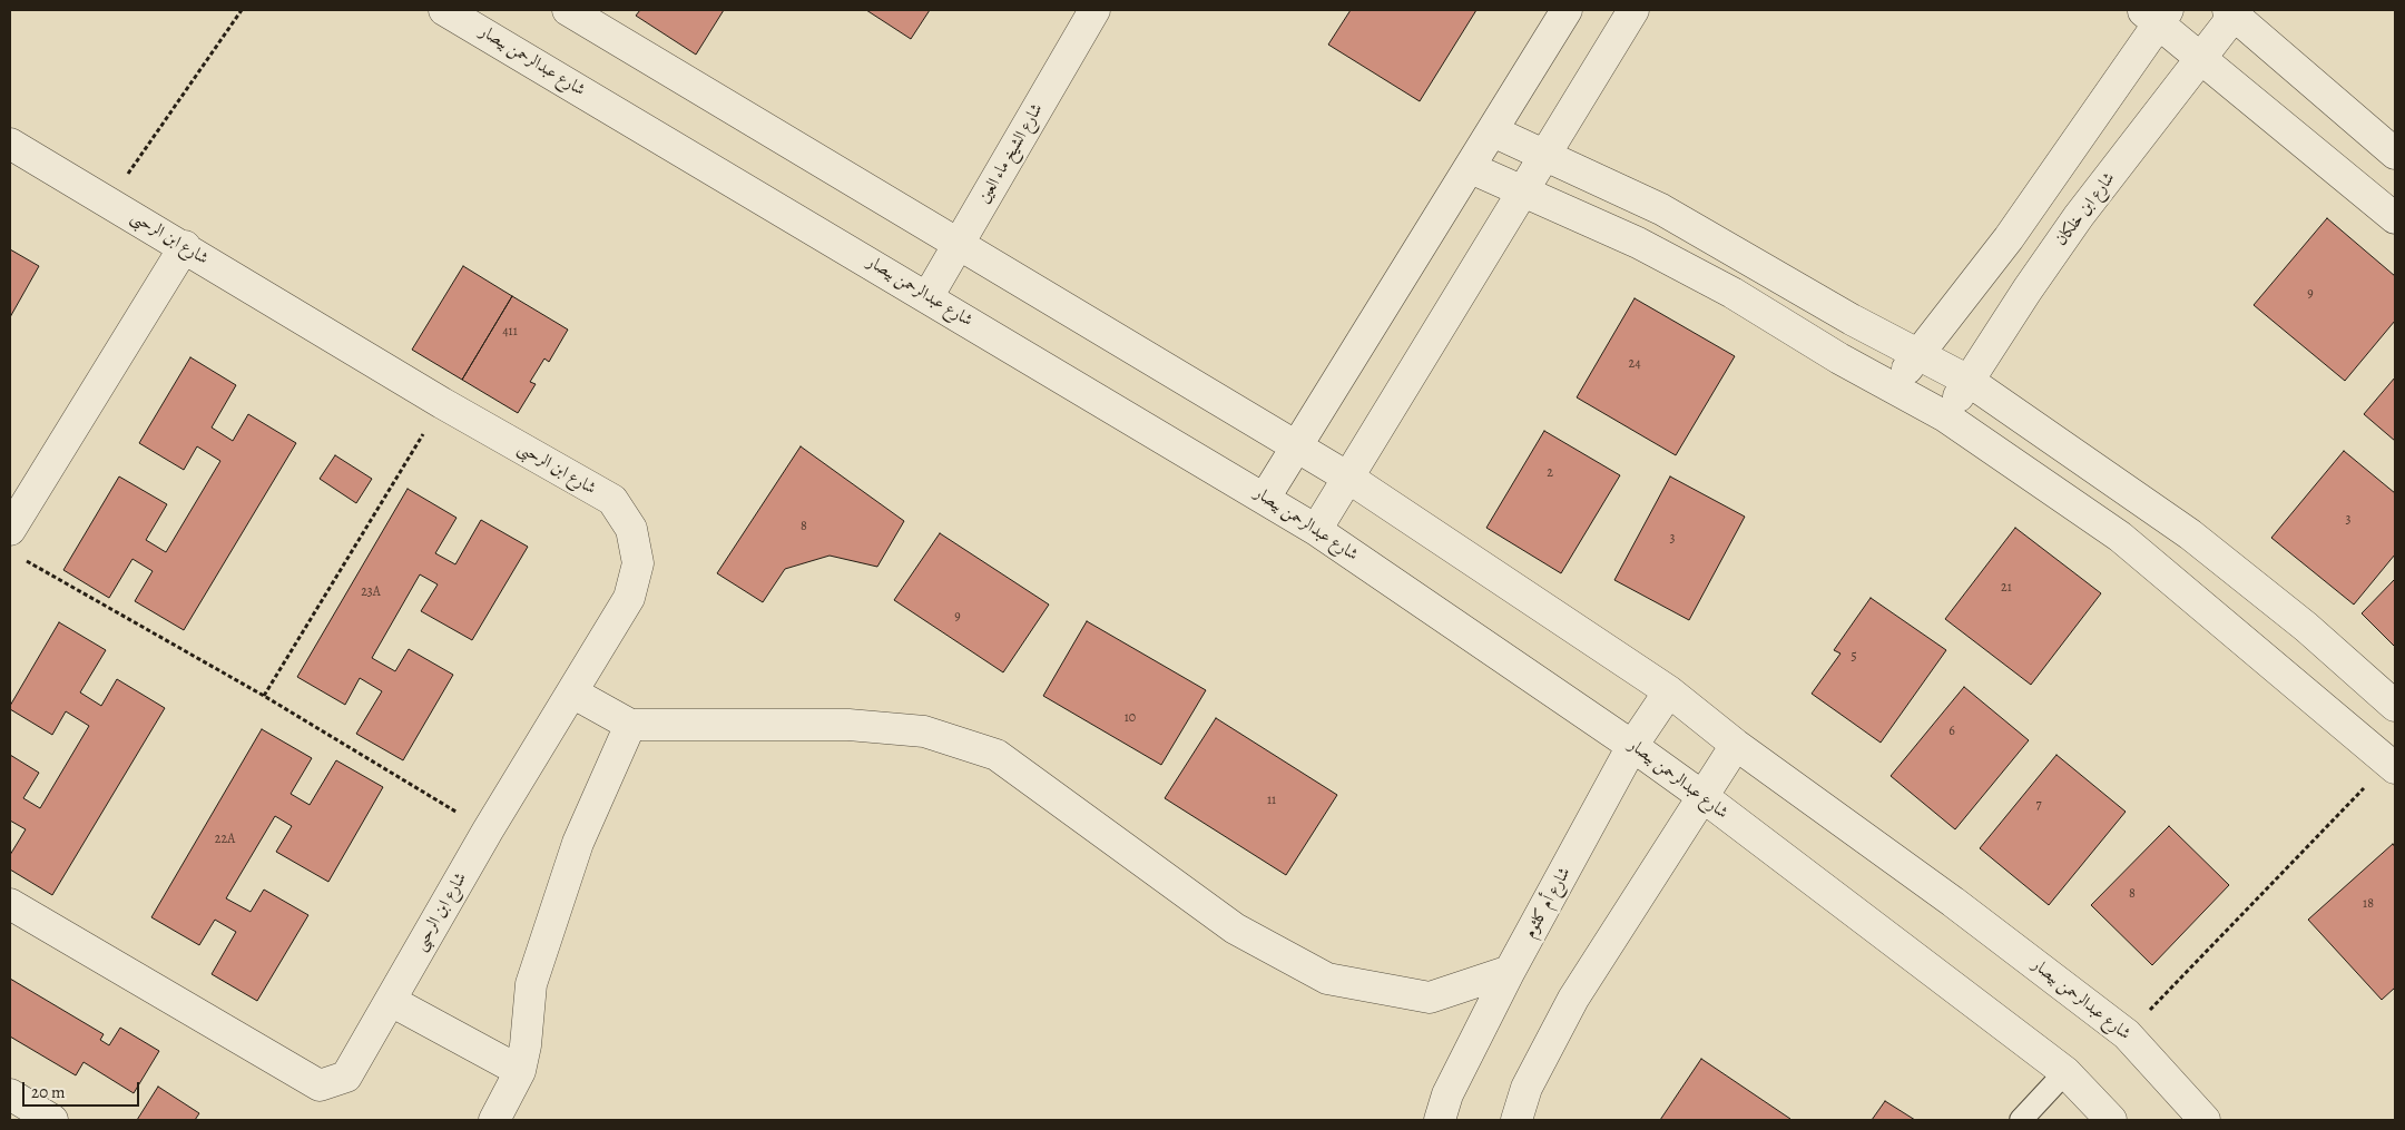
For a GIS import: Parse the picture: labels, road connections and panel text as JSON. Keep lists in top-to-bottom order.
{
  "streets": {
    "street": [
      "شارع عبدالرحمن بيصار",
      "شارع الشيخ ماء العين",
      "شارع ابن خلكان",
      "شارع ابن الرحبى",
      "شارع أم كلثوم"
    ]
  },
  "crossings": [
    ["شارع عبدالرحمن بيصار", "شارع الشيخ ماء العين"],
    ["شارع عبدالرحمن بيصار", "شارع أم كلثوم"]
  ],
  "house_numbers": [
    "9",
    "411",
    "24",
    "2",
    "3",
    "8",
    "3",
    "21",
    "23A",
    "9",
    "5",
    "10",
    "6",
    "11",
    "7",
    "22A",
    "8",
    "18"
  ],
  "scale_bar": "20 m"
}
